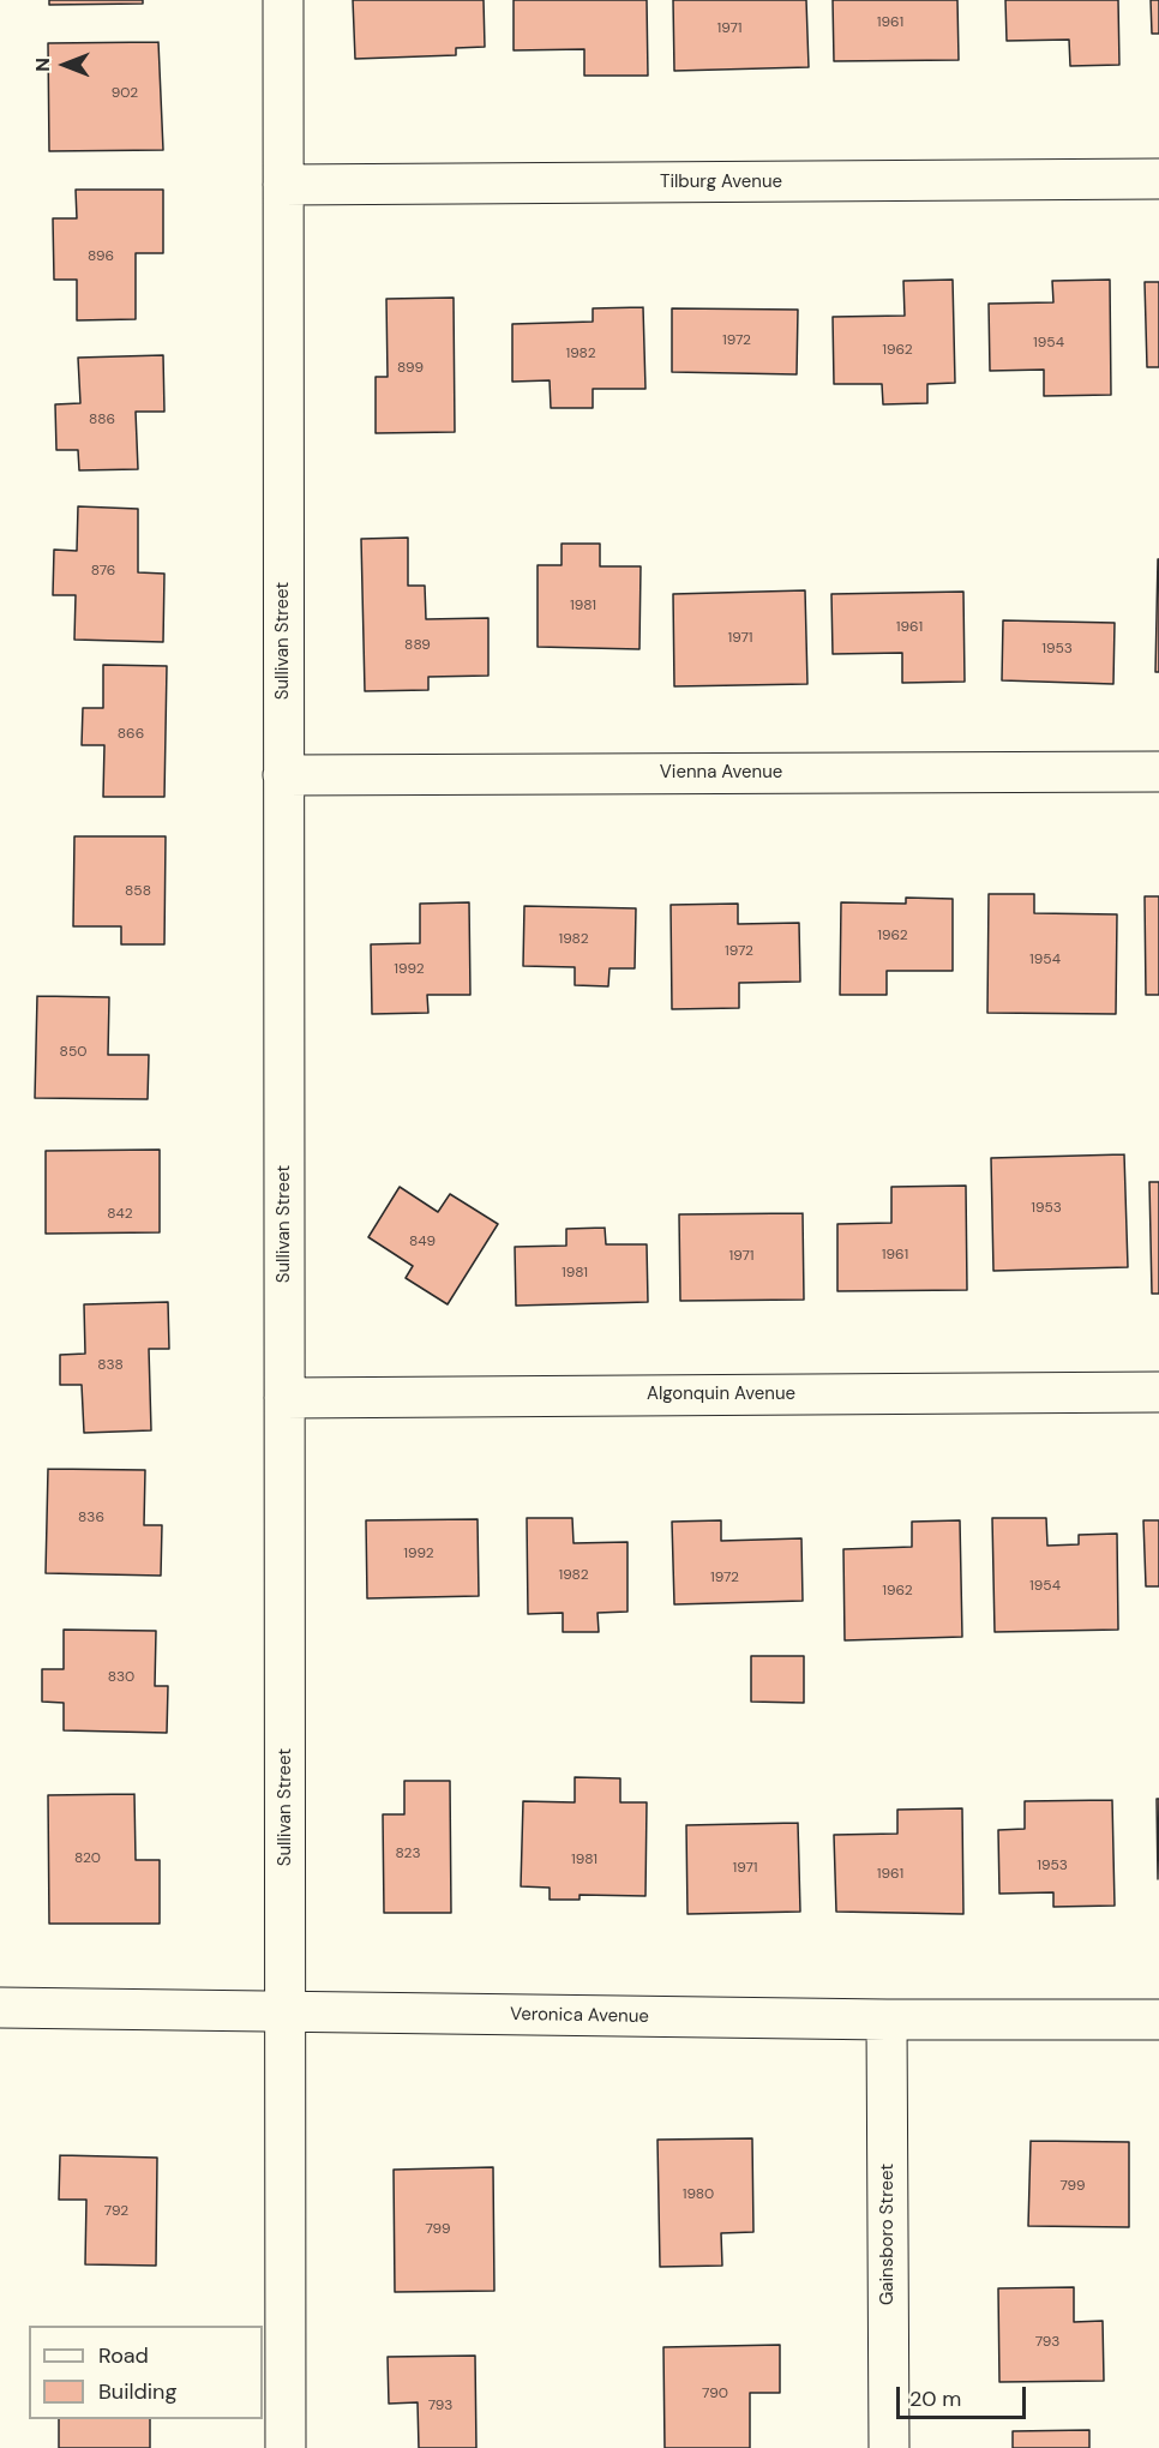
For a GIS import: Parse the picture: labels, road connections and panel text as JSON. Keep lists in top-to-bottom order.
{
  "streets": {
    "street": [
      "Tilburg Avenue",
      "Sullivan Street",
      "Vienna Avenue",
      "Algonquin Avenue",
      "Veronica Avenue",
      "Gainsboro Street"
    ]
  },
  "crossings": [
    ["Tilburg Avenue", "Sullivan Street"],
    ["Sullivan Street", "Vienna Avenue"],
    ["Sullivan Street", "Algonquin Avenue"],
    ["Sullivan Street", "Veronica Avenue"],
    ["Veronica Avenue", "Gainsboro Street"]
  ],
  "house_numbers": [
    "1961",
    "1971",
    "902",
    "896",
    "1972",
    "1954",
    "1962",
    "1982",
    "899",
    "886",
    "876",
    "1981",
    "1961",
    "1971",
    "889",
    "1953",
    "866",
    "858",
    "1962",
    "1982",
    "1972",
    "1954",
    "1992",
    "850",
    "1953",
    "842",
    "849",
    "1961",
    "1971",
    "1981",
    "838",
    "836",
    "1992",
    "1982",
    "1972",
    "1954",
    "1962",
    "830",
    "823",
    "820",
    "1981",
    "1953",
    "1971",
    "1961",
    "799",
    "1980",
    "792",
    "799",
    "793",
    "790",
    "793"
  ],
  "legend": ["Road", "Building"],
  "scale_bar": "20 m",
  "north": "left"
}
